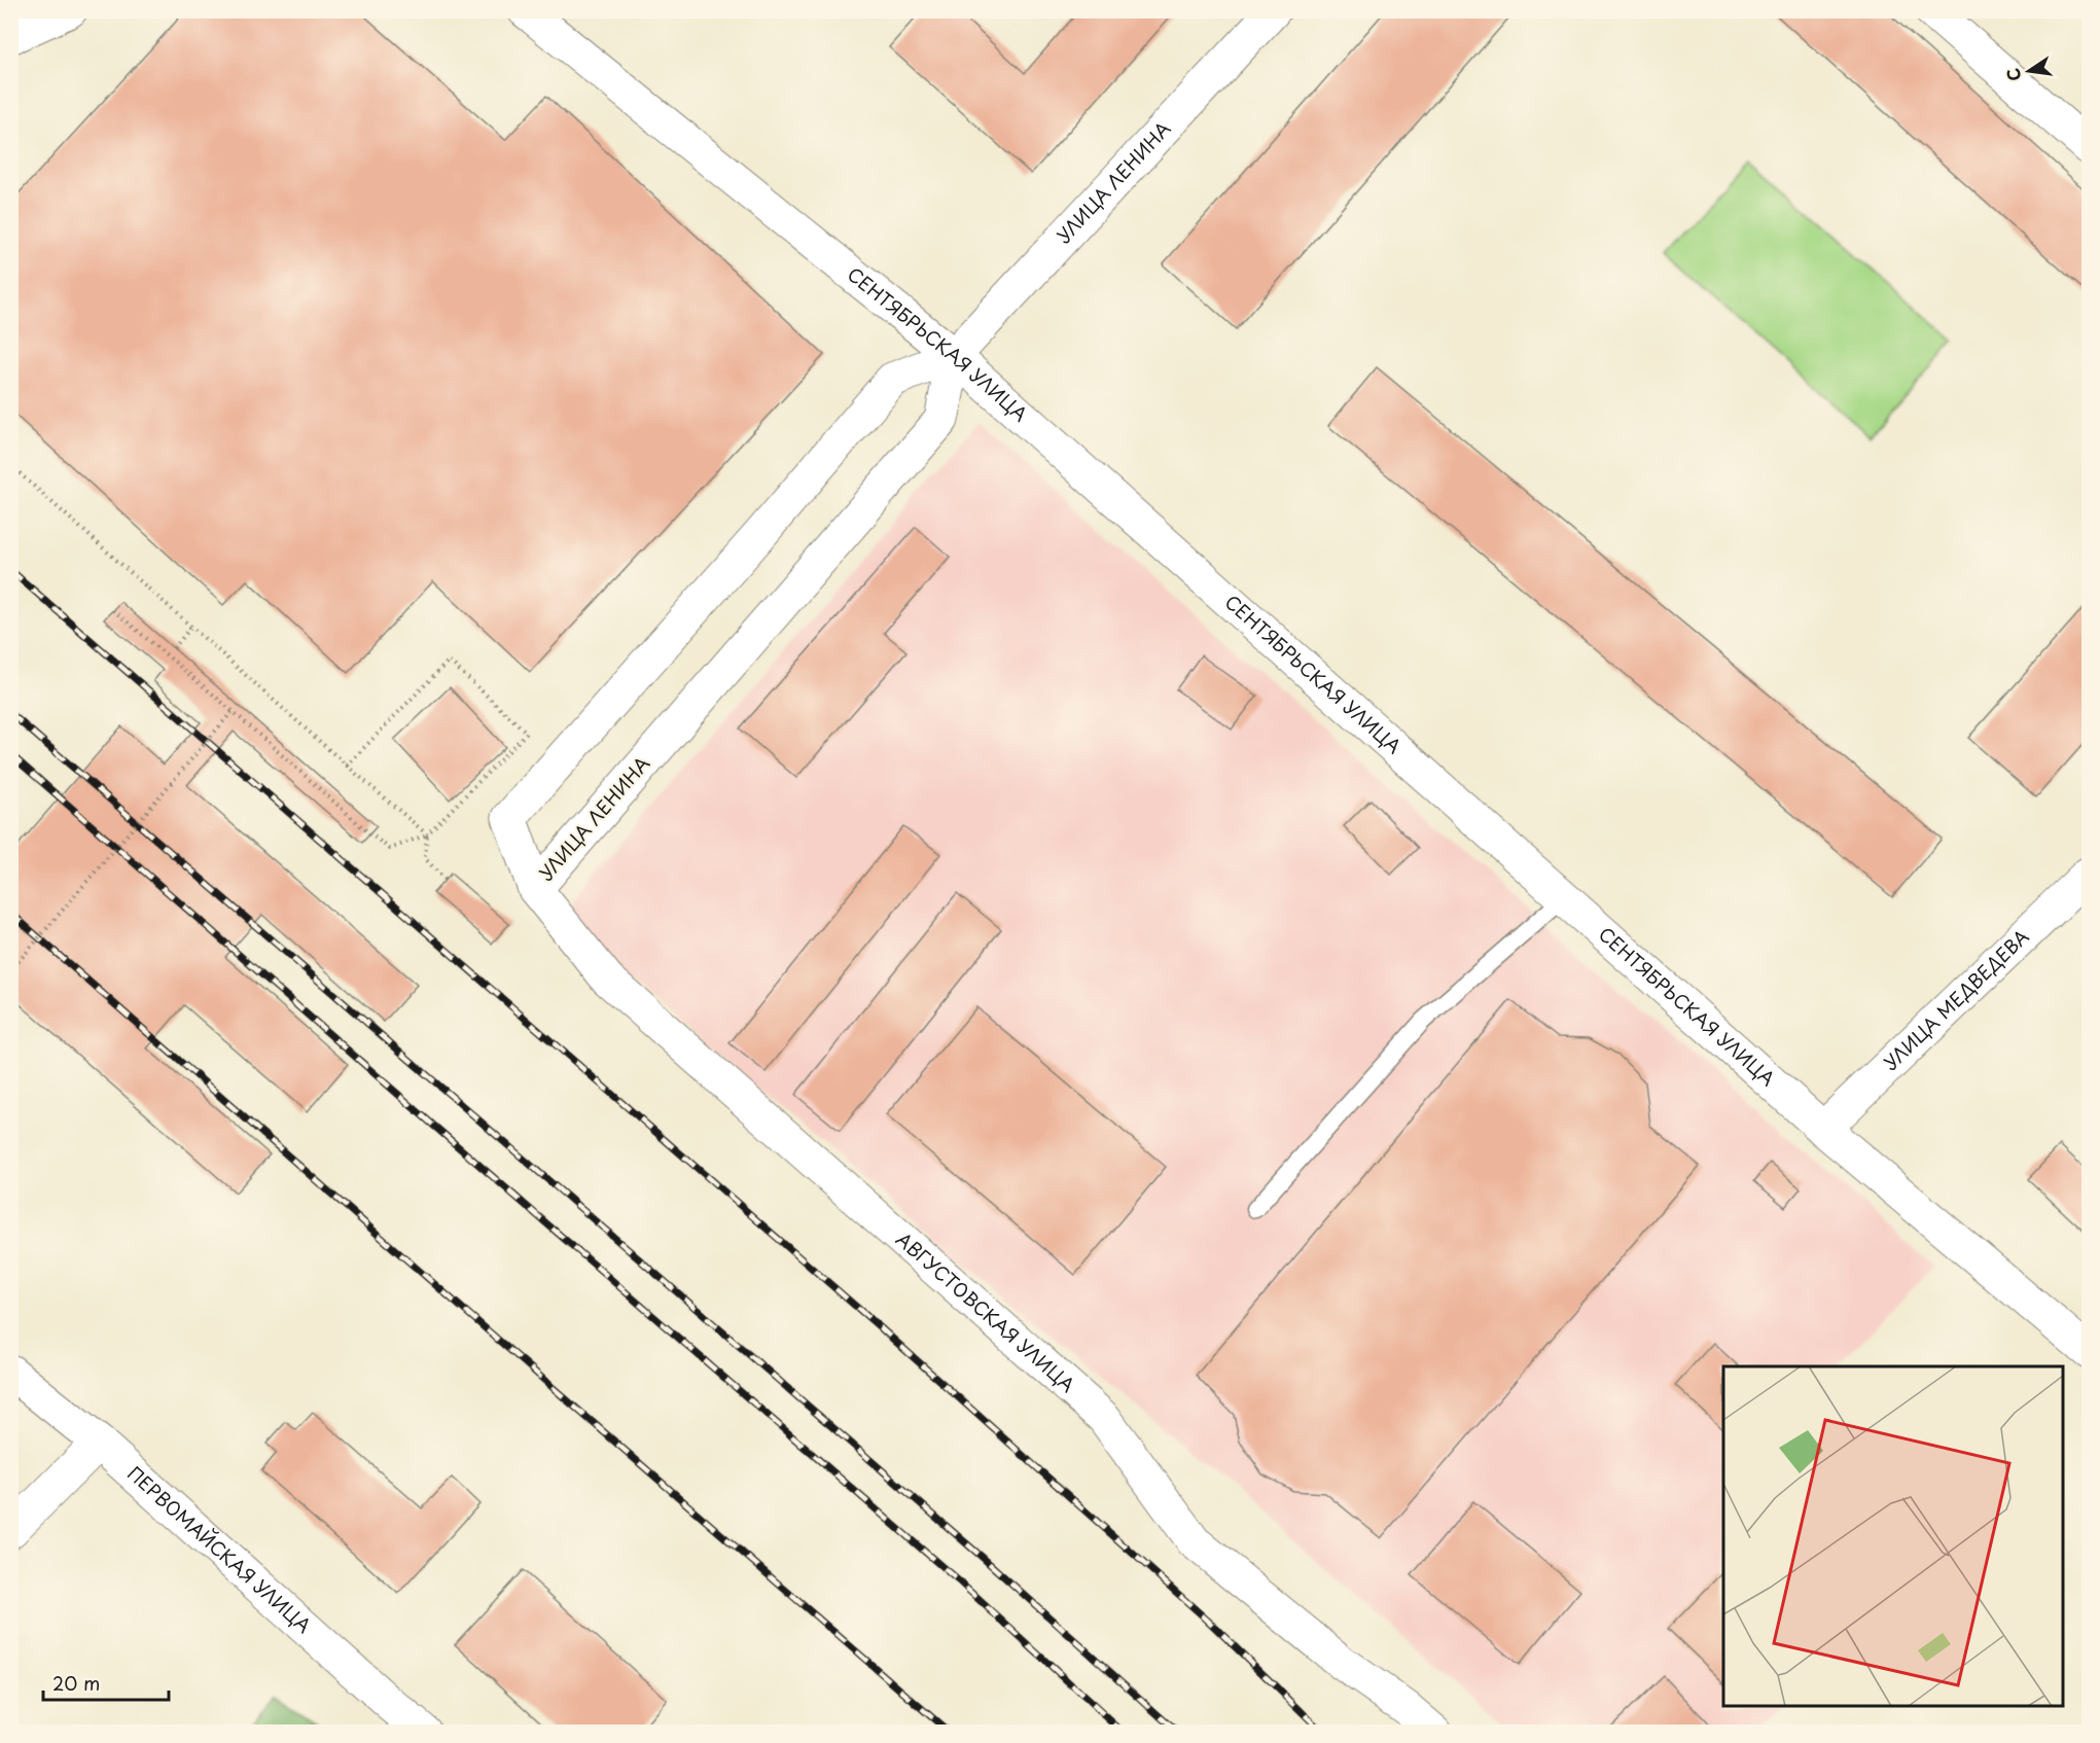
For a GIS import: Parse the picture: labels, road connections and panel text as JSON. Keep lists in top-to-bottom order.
{
  "streets": {
    "street": [
      "УЛИЦА ЛЕНИНА",
      "СЕНТЯБРЬСКАЯ УЛИЦА",
      "УЛИЦА МЕДВЕДЕВА",
      "АВГУСТОВСКАЯ УЛИЦА",
      "ПЕРВОМАЙСКАЯ УЛИЦА"
    ]
  },
  "crossings": [
    ["УЛИЦА ЛЕНИНА", "СЕНТЯБРЬСКАЯ УЛИЦА"],
    ["УЛИЦА ЛЕНИНА", "АВГУСТОВСКАЯ УЛИЦА"],
    ["СЕНТЯБРЬСКАЯ УЛИЦА", "УЛИЦА МЕДВЕДЕВА"]
  ],
  "scale_bar": "20 m",
  "north": "left"
}
